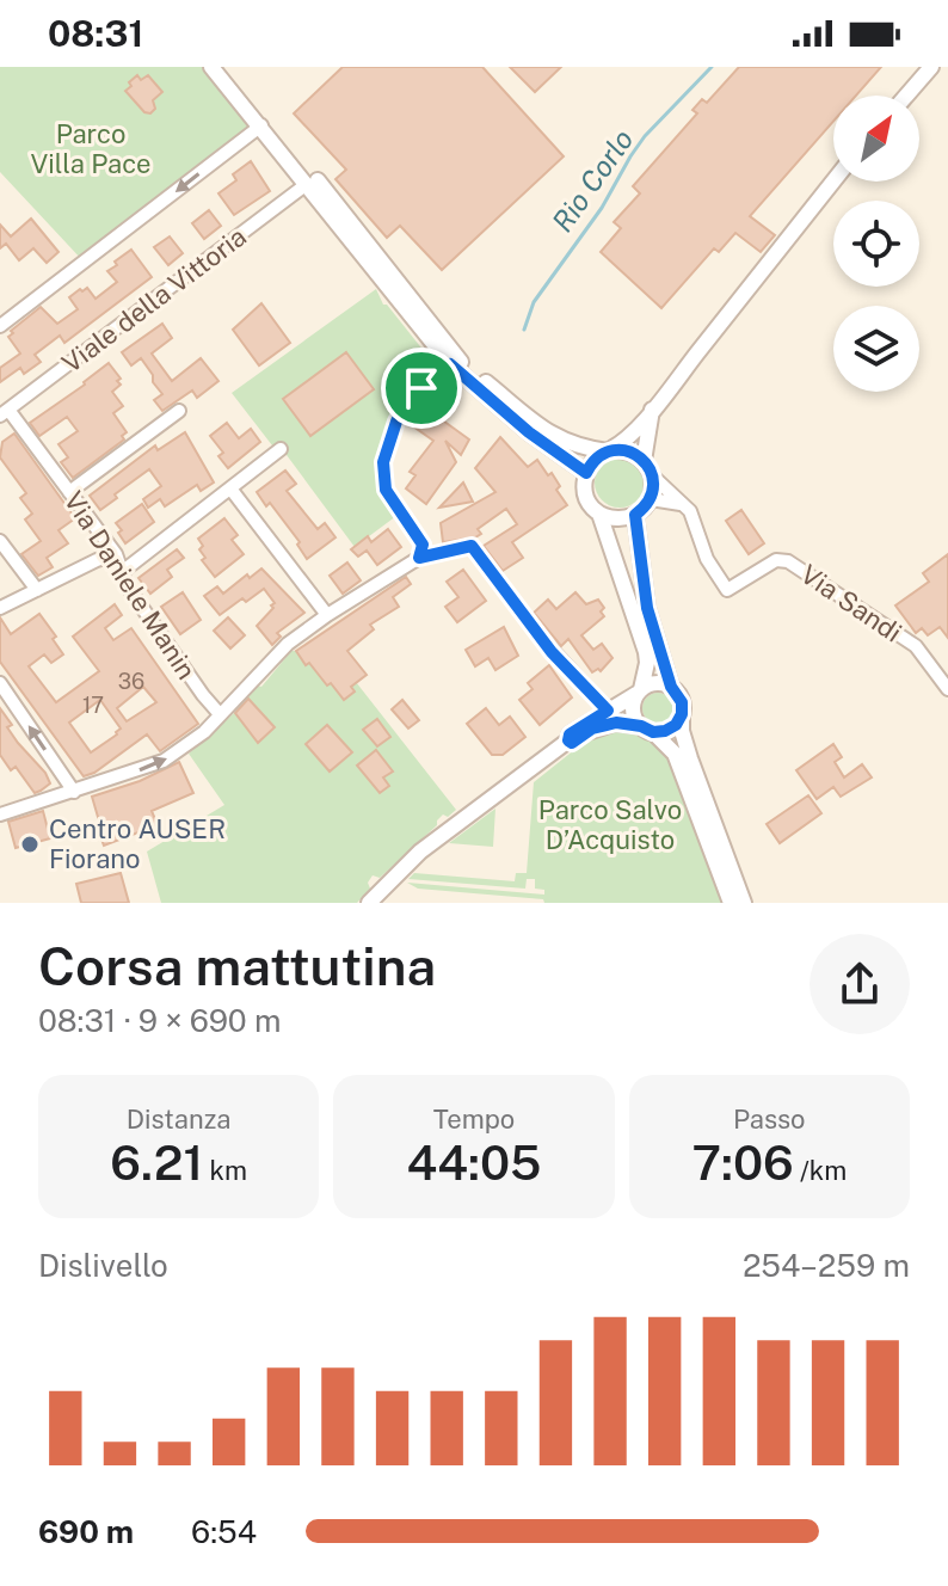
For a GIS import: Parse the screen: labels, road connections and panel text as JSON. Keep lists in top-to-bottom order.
{
  "streets": {
    "street": ["Viale della Vittoria", "Via Daniele Manin", "Via Sandi"]
  },
  "crossings": [
    ["Viale della Vittoria", "Via Daniele Manin"]
  ],
  "water": ["Rio Corlo"],
  "parks": ["Parco Villa Pace", "Parco Salvo D’Acquisto"],
  "places": ["Centro AUSER Fiorano"],
  "house_numbers": ["36", "17"],
  "north": "top right",
  "page": {
    "status": "08:31",
    "heading": ["Corsa mattutina", "08:31 · 9 × 690 m"],
    "stats": [
      ["Distanza", "6.21 km"],
      ["Tempo", "44:05"],
      ["Passo", "7:06 /km"]
    ],
    "chart": ["Dislivello", "254–259 m"],
    "list": [
      {
        "name": "690 m",
        "note": "6:54"
      }
    ]
  }
}
